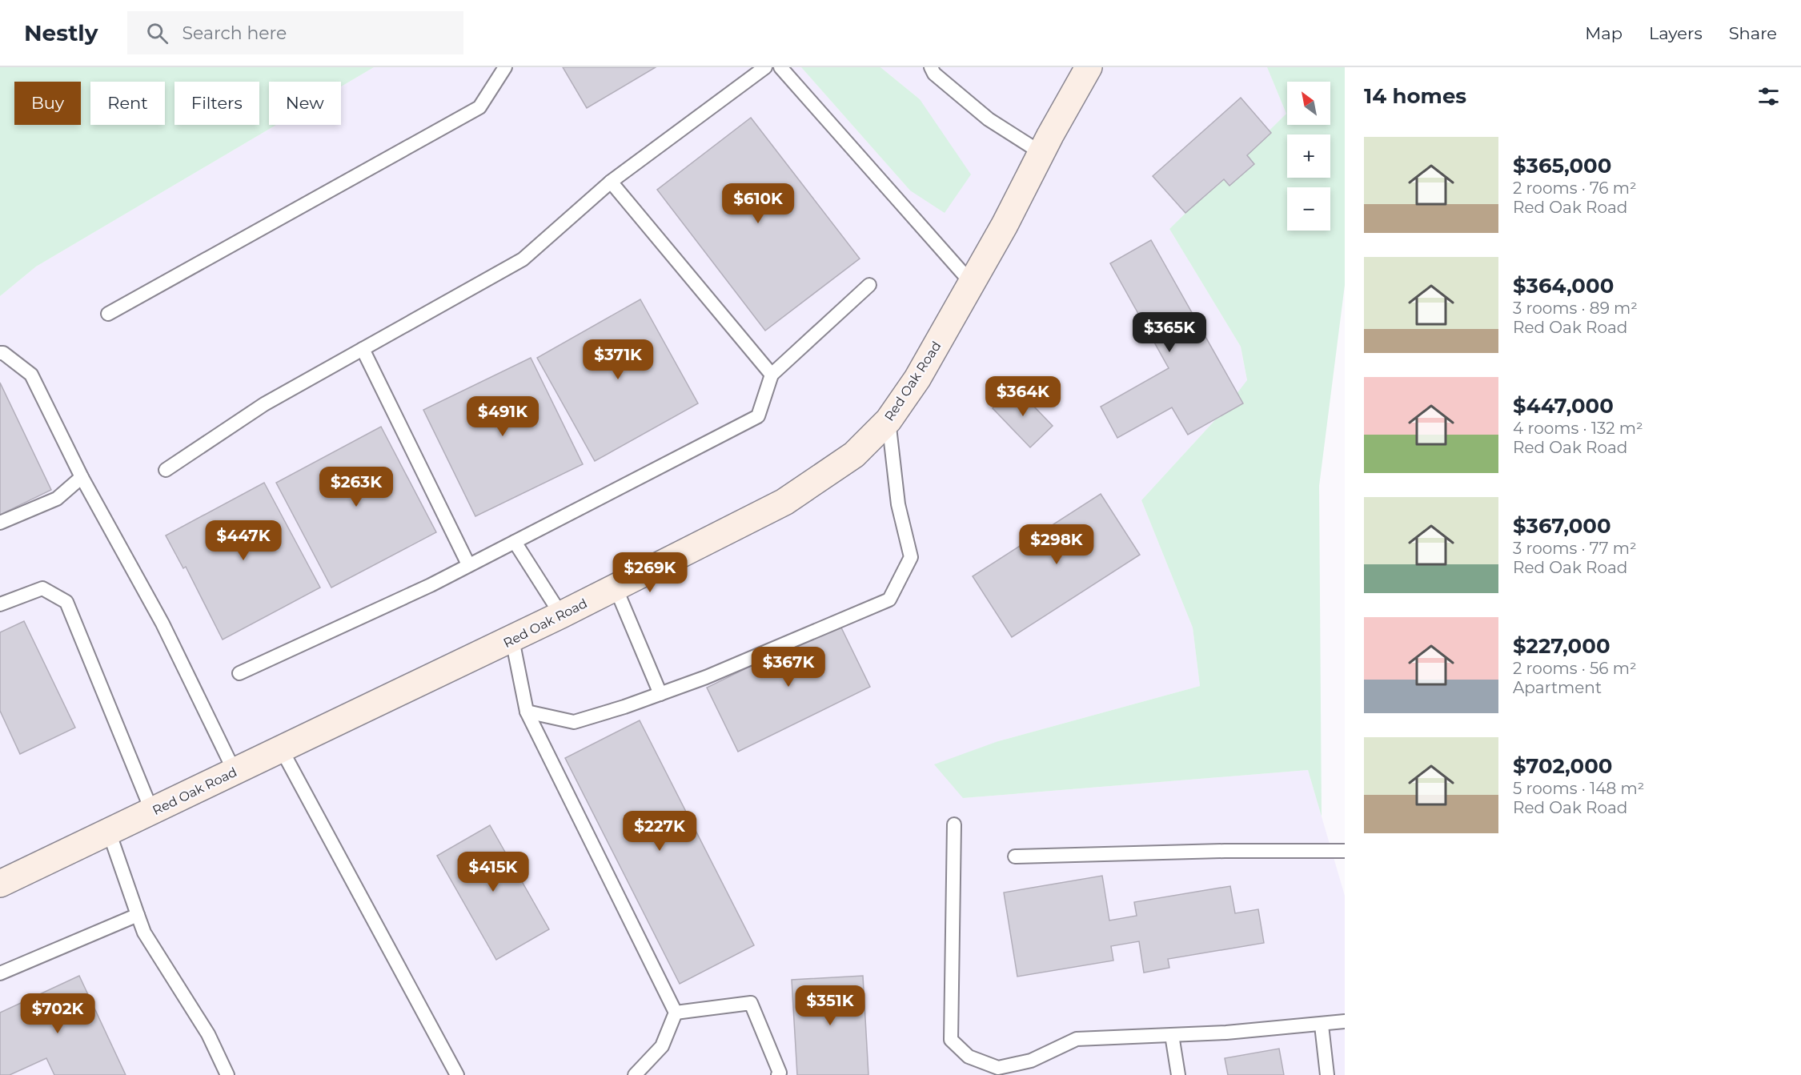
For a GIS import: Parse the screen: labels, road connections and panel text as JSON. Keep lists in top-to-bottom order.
{
  "streets": {
    "street": ["Red Oak Road"]
  },
  "north": "top left",
  "page": {
    "header": "Nestly",
    "search": "Search here",
    "nav": ["Map", "Layers", "Share"],
    "heading": "14 homes",
    "map_buttons": ["+", "−"],
    "chip": [
      "Buy",
      "Rent",
      "Filters",
      "New"
    ],
    "list": [
      {
        "name": "$365,000",
        "note": "2 rooms · 76 m² · Red Oak Road"
      },
      {
        "name": "$364,000",
        "note": "3 rooms · 89 m² · Red Oak Road"
      },
      {
        "name": "$447,000",
        "note": "4 rooms · 132 m² · Red Oak Road"
      },
      {
        "name": "$367,000",
        "note": "3 rooms · 77 m² · Red Oak Road"
      },
      {
        "name": "$227,000",
        "note": "2 rooms · 56 m² · Apartment"
      },
      {
        "name": "$702,000",
        "note": "5 rooms · 148 m² · Red Oak Road"
      }
    ],
    "price": [
      "$610K",
      "$365K",
      "$371K",
      "$364K",
      "$491K",
      "$263K",
      "$447K",
      "$298K",
      "$269K",
      "$367K",
      "$227K",
      "$415K",
      "$351K",
      "$702K"
    ]
  }
}
